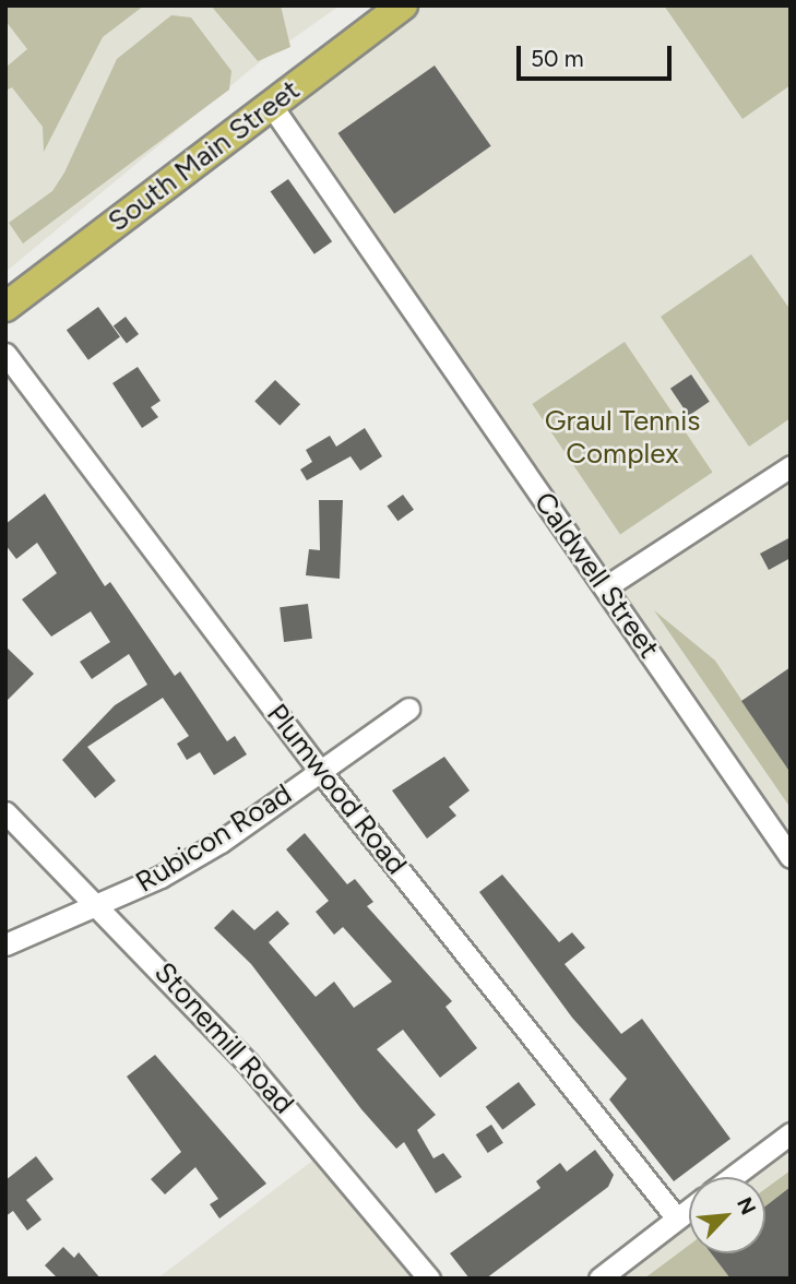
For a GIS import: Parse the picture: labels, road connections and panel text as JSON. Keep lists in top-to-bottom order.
{
  "streets": {
    "main road": ["South Main Street"],
    "street": [
      "Caldwell Street",
      "Plumwood Road",
      "Rubicon Road",
      "Stonemill Road"
    ]
  },
  "crossings": [
    ["South Main Street", "Caldwell Street"],
    ["Plumwood Road", "Rubicon Road"],
    ["Rubicon Road", "Stonemill Road"]
  ],
  "parks": ["Graul Tennis Complex"],
  "scale_bar": "50 m",
  "north": "top right"
}
